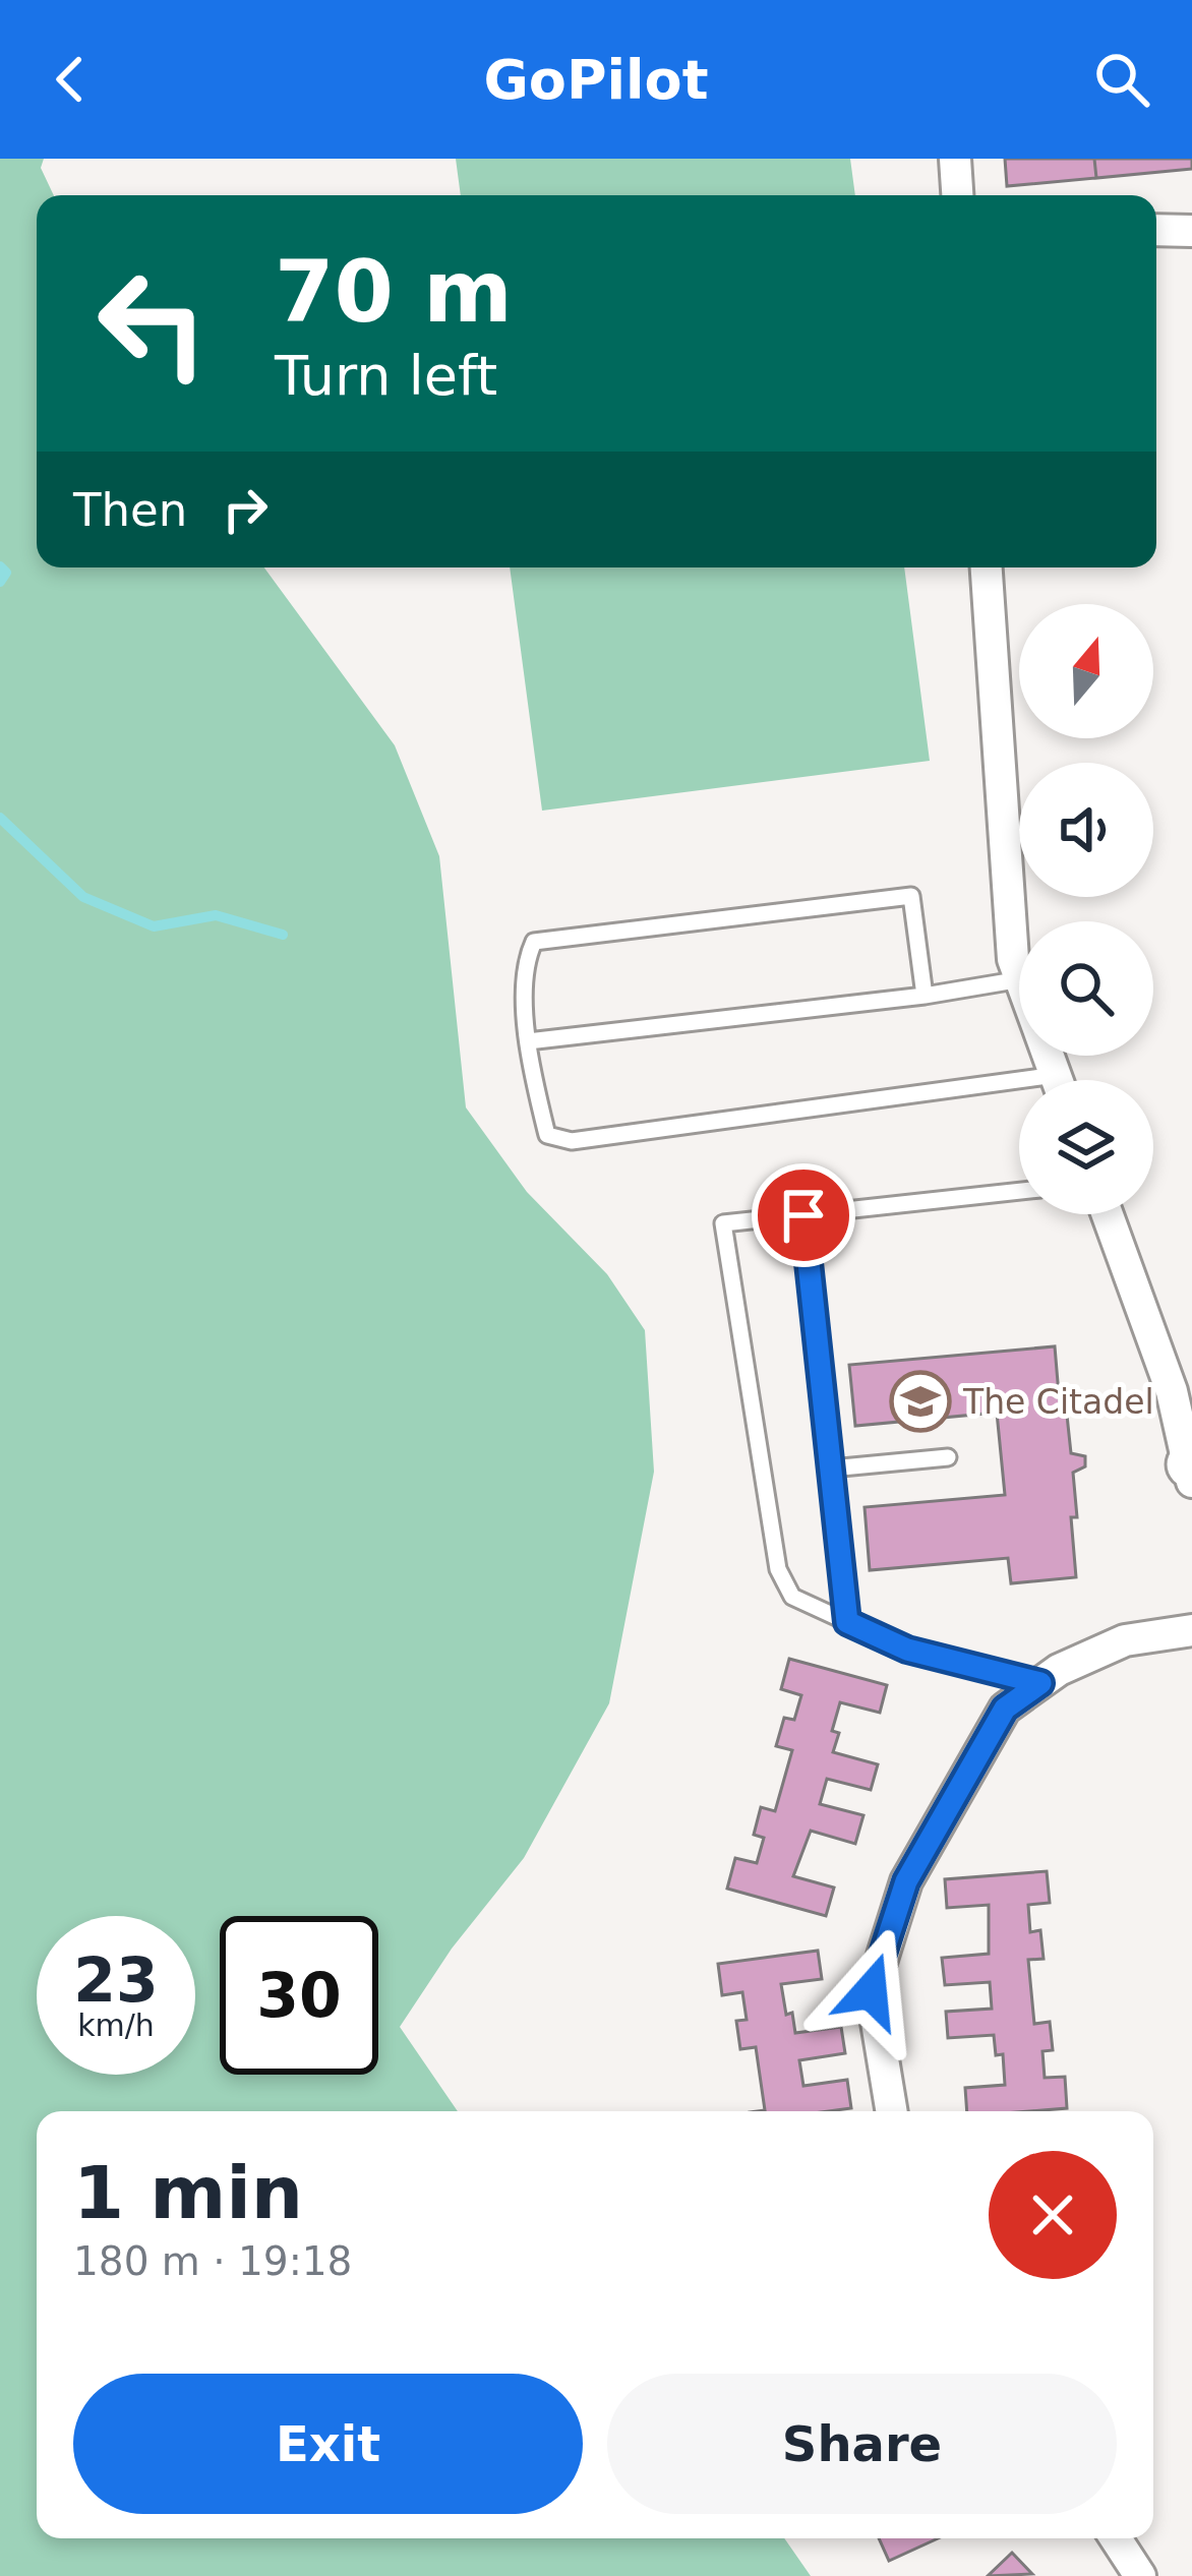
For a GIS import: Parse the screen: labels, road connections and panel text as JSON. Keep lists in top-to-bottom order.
{
  "places": {
    "school or university": ["The Citadel"]
  },
  "north": "top",
  "page": {
    "header": "GoPilot",
    "turn": ["70 m", "Turn left"],
    "then": "Then",
    "speed": "23 km/h",
    "limit": "30",
    "heading": ["1 min", "180 m · 19:18"],
    "buttons": ["Exit", "Share"]
  }
}
